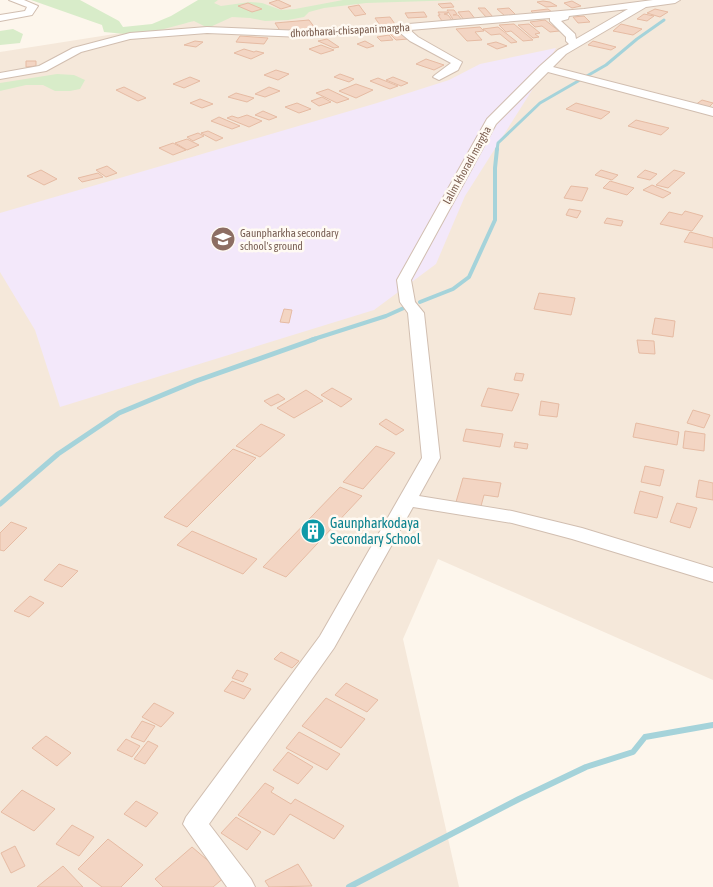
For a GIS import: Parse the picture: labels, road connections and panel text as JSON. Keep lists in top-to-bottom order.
{
  "streets": {
    "street": ["dhorbharai-chisapani margha", "lalim khoradi margha"]
  },
  "crossings": [
    ["dhorbharai-chisapani margha", "lalim khoradi margha"]
  ],
  "places": {
    "school or university": ["Gaunpharkha secondary school's ground"],
    "building": ["Gaunpharkodaya Secondary School"]
  }
}
